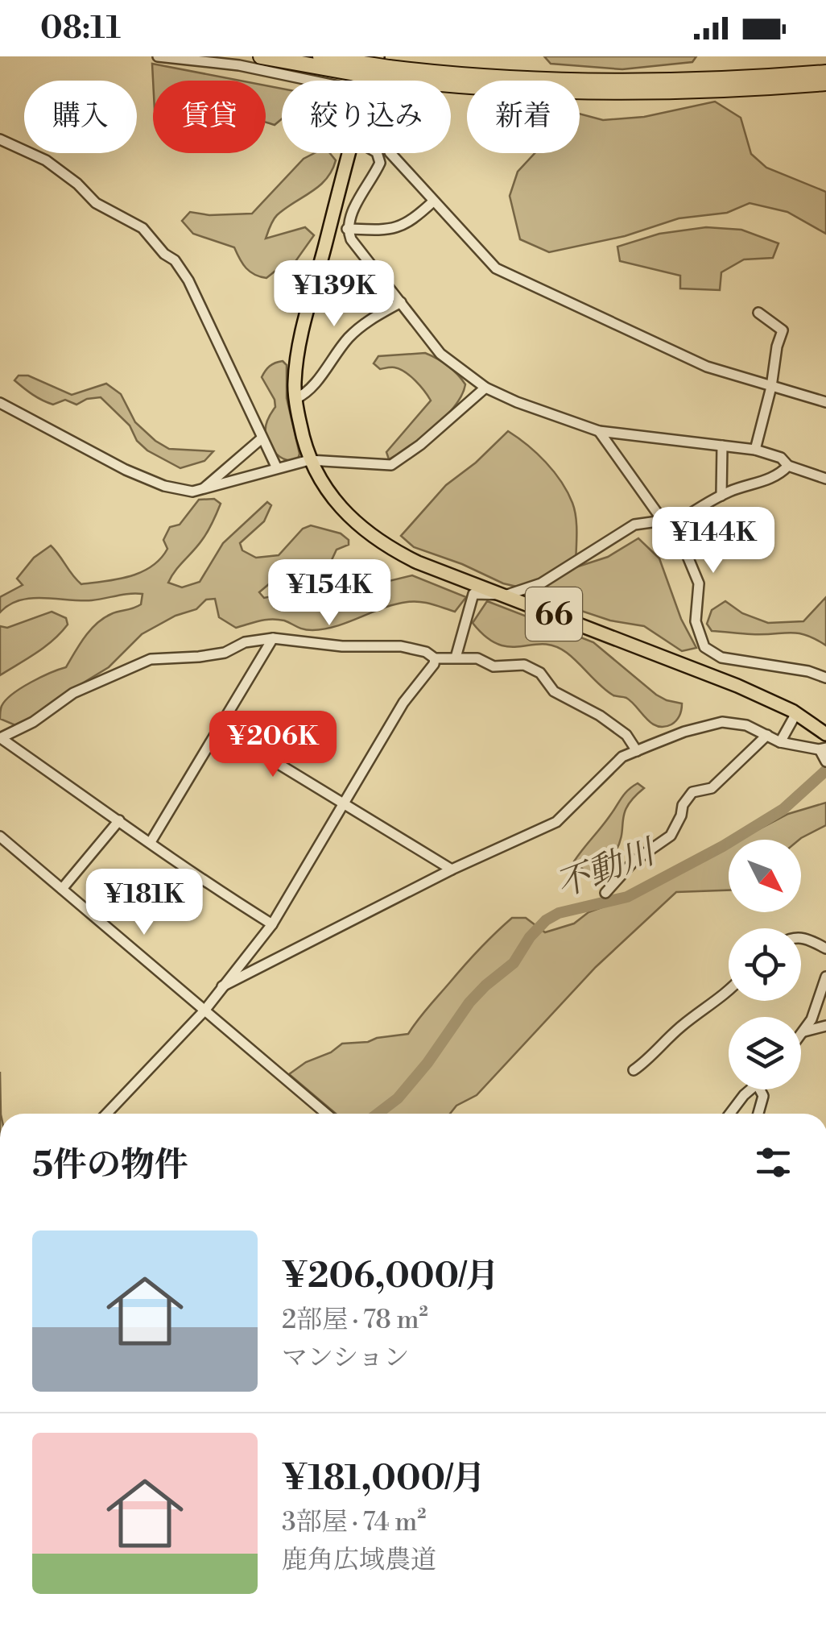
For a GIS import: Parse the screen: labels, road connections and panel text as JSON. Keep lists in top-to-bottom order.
{
  "streets": {
    "main road": ["66"]
  },
  "water": ["不動川"],
  "north": "bottom right",
  "page": {
    "status": "08:11",
    "chip": [
      "購入",
      "賃貸",
      "絞り込み",
      "新着"
    ],
    "price": [
      "¥139K",
      "¥144K",
      "¥154K",
      "¥206K",
      "¥181K"
    ],
    "heading": "5件の物件",
    "list": [
      {
        "name": "¥206,000/月",
        "note": "2部屋 · 78 m² · マンション"
      },
      {
        "name": "¥181,000/月",
        "note": "3部屋 · 74 m² · 鹿角広域農道"
      }
    ]
  }
}
